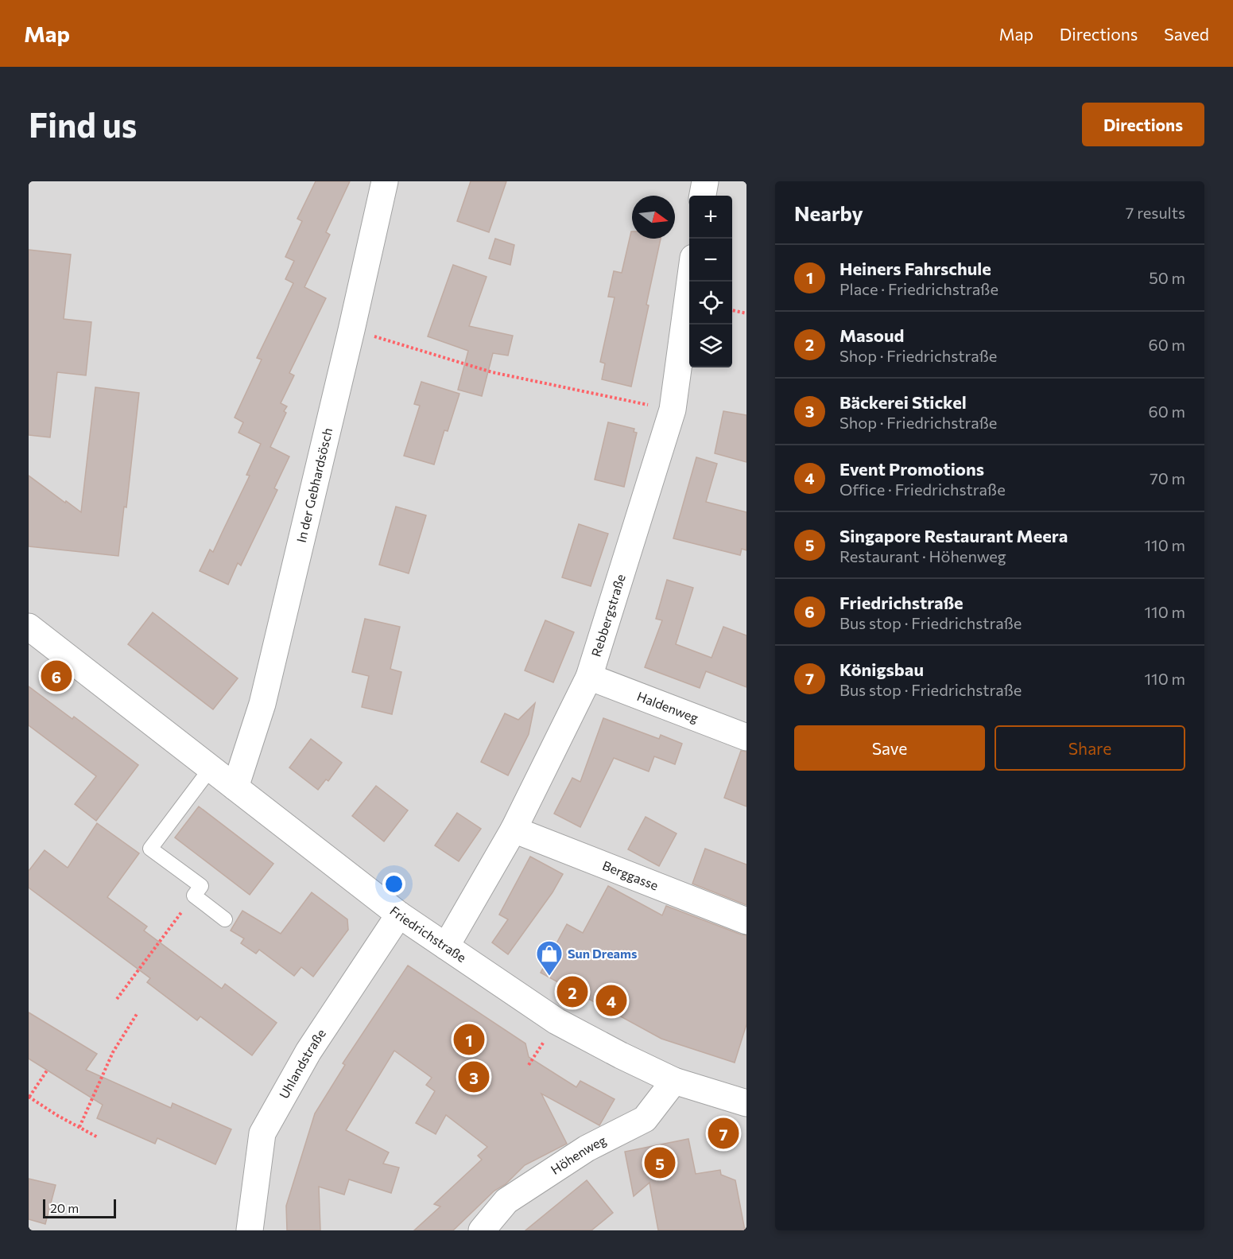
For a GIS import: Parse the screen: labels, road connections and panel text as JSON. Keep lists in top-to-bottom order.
{
  "streets": {
    "street": [
      "In der Gebhardsösch",
      "Rebbergstraße",
      "Haldenweg",
      "Berggasse",
      "Friedrichstraße",
      "Uhlandstraße",
      "Höhenweg"
    ]
  },
  "crossings": [
    ["In der Gebhardsösch", "Friedrichstraße"],
    ["Rebbergstraße", "Haldenweg"],
    ["Rebbergstraße", "Berggasse"],
    ["Rebbergstraße", "Friedrichstraße"],
    ["Friedrichstraße", "Uhlandstraße"],
    ["Friedrichstraße", "Höhenweg"]
  ],
  "places": {
    "shop": ["Sun Dreams"]
  },
  "scale_bar": "20 m",
  "north": "right",
  "page": {
    "header": "Map",
    "nav": ["Map", "Directions", "Saved"],
    "buttons": [
      "Directions",
      ["Save", "Share"]
    ],
    "title": "Find us",
    "heading": ["Nearby", "7 results"],
    "map_buttons": ["+", "−"],
    "list": [
      {
        "mark": "1",
        "name": "Heiners Fahrschule",
        "note": "Place · Friedrichstraße",
        "value": "50 m"
      },
      {
        "mark": "2",
        "name": "Masoud",
        "note": "Shop · Friedrichstraße",
        "value": "60 m"
      },
      {
        "mark": "3",
        "name": "Bäckerei Stickel",
        "note": "Shop · Friedrichstraße",
        "value": "60 m"
      },
      {
        "mark": "4",
        "name": "Event Promotions",
        "note": "Office · Friedrichstraße",
        "value": "70 m"
      },
      {
        "mark": "5",
        "name": "Singapore Restaurant Meera",
        "note": "Restaurant · Höhenweg",
        "value": "110 m"
      },
      {
        "mark": "6",
        "name": "Friedrichstraße",
        "note": "Bus stop · Friedrichstraße",
        "value": "110 m"
      },
      {
        "mark": "7",
        "name": "Königsbau",
        "note": "Bus stop · Friedrichstraße",
        "value": "110 m"
      }
    ],
    "pins": [
      "6",
      "2",
      "4",
      "1",
      "3",
      "7",
      "5"
    ],
    "scale": "20 m"
  }
}
